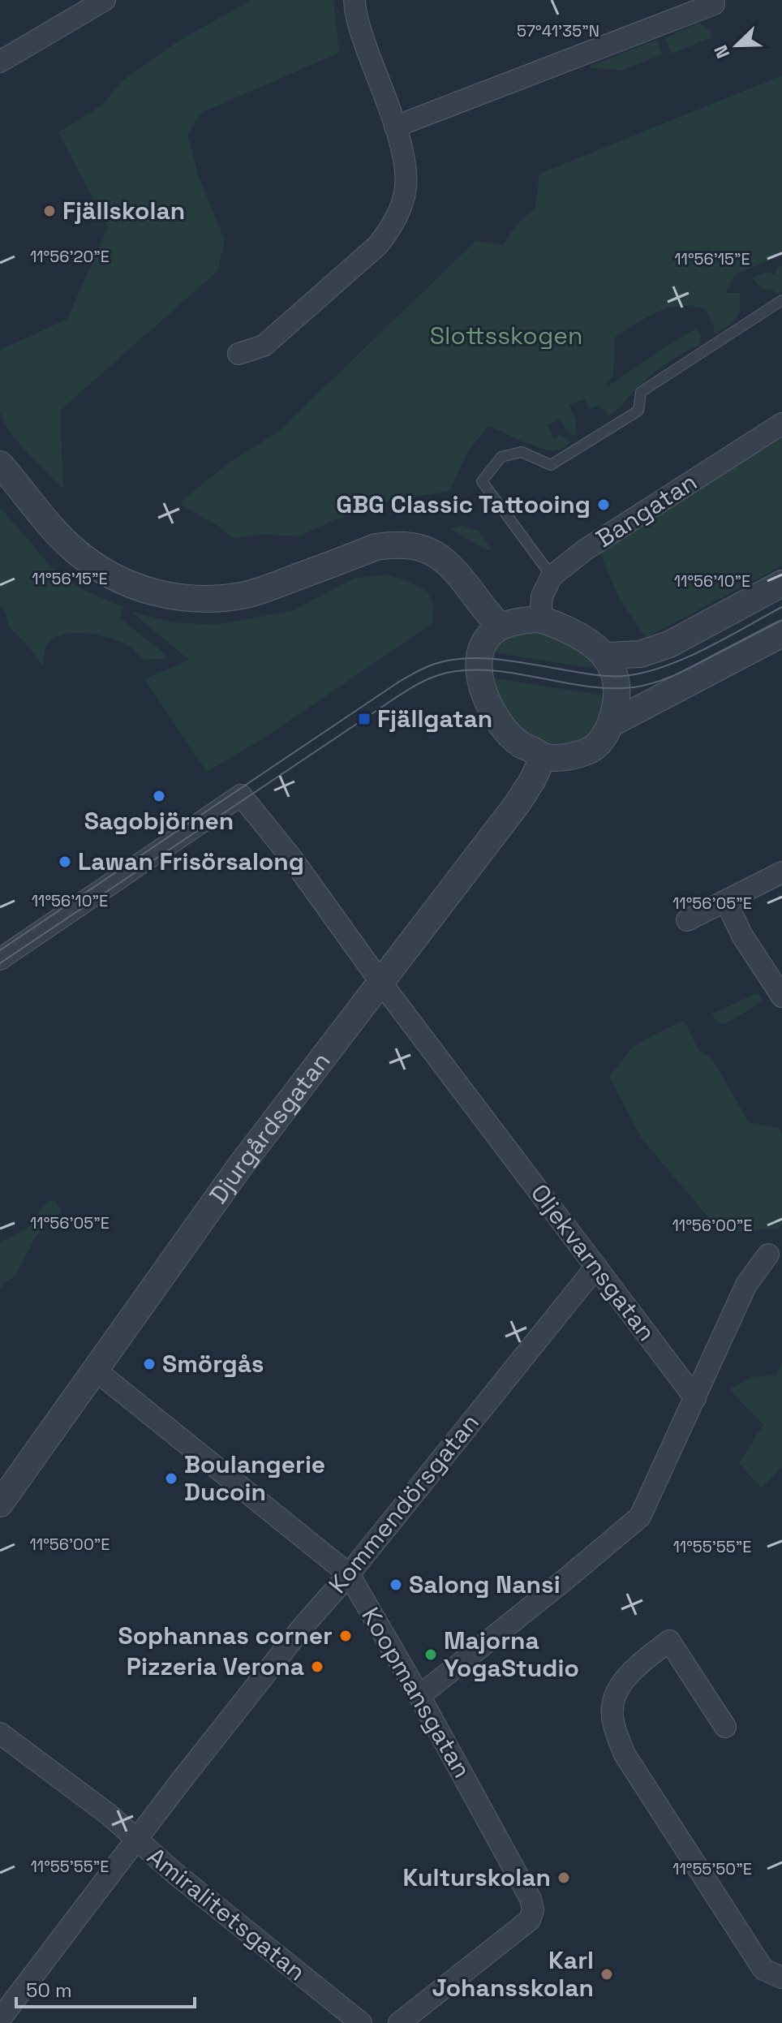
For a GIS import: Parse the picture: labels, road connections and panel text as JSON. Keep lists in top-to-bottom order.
{
  "streets": {
    "street": [
      "Bangatan",
      "Djurgårdsgatan",
      "Oljekvarnsgatan",
      "Kommendörsgatan",
      "Koopmansgatan",
      "Amiralitetsgatan"
    ]
  },
  "crossings": [
    ["Djurgårdsgatan", "Oljekvarnsgatan"],
    ["Djurgårdsgatan", "Koopmansgatan"],
    ["Oljekvarnsgatan", "Kommendörsgatan"],
    ["Kommendörsgatan", "Koopmansgatan"],
    ["Kommendörsgatan", "Amiralitetsgatan"]
  ],
  "parks": ["Slottsskogen"],
  "places": {
    "other": [
      "Fjällskolan",
      "GBG Classic Tattooing",
      "Sagobjörnen",
      "Lawan Frisörsalong",
      "Smörgås",
      "Boulangerie Ducoin",
      "Salong Nansi",
      "Sophannas corner",
      "Majorna YogaStudio",
      "Pizzeria Verona",
      "Kulturskolan",
      "Karl Johansskolan"
    ],
    "transit": ["Fjällgatan"]
  },
  "scale_bar": "50 m",
  "north": "bottom left",
  "coordinates": [
    "57°41'35\"N",
    "11°56'20\"E",
    "11°56'15\"E",
    "11°56'10\"E",
    "11°56'05\"E",
    "11°56'00\"E",
    "11°55'55\"E",
    "11°55'50\"E"
  ]
}
